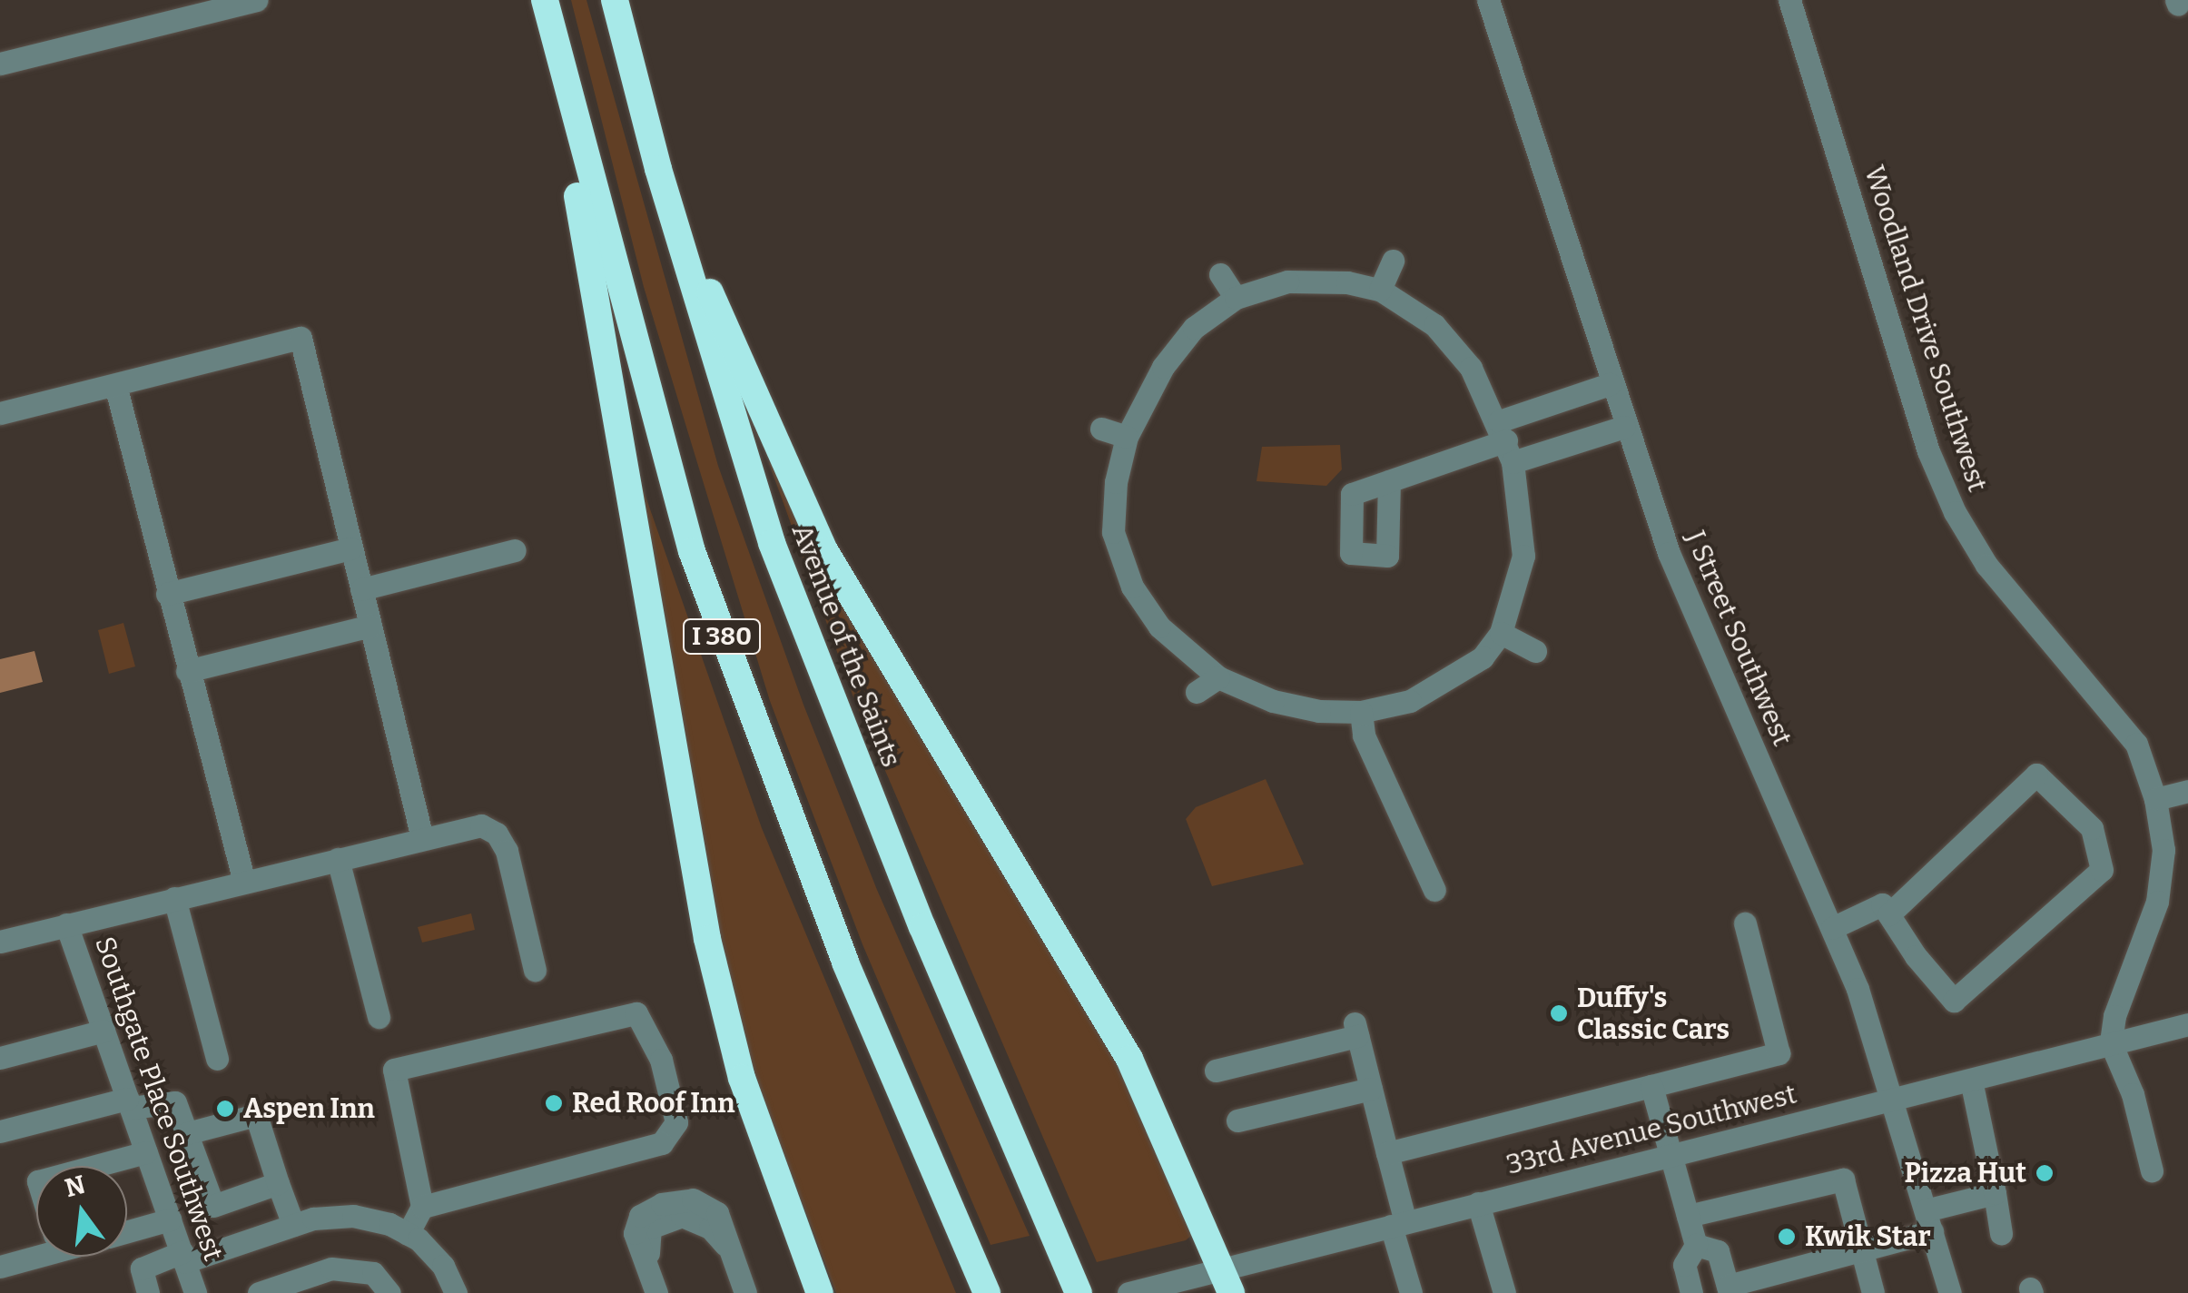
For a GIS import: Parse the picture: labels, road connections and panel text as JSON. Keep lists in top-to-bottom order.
{
  "streets": {
    "highway": ["I 380", "Avenue of the Saints"],
    "street": [
      "Woodland Drive Southwest",
      "J Street Southwest",
      "Southgate Place Southwest",
      "33rd Avenue Southwest"
    ]
  },
  "crossings": [
    ["Woodland Drive Southwest", "33rd Avenue Southwest"],
    ["J Street Southwest", "33rd Avenue Southwest"]
  ],
  "places": [
    "Duffy's Classic Cars",
    "Red Roof Inn",
    "Aspen Inn",
    "Pizza Hut",
    "Kwik Star"
  ],
  "north": "top"
}
